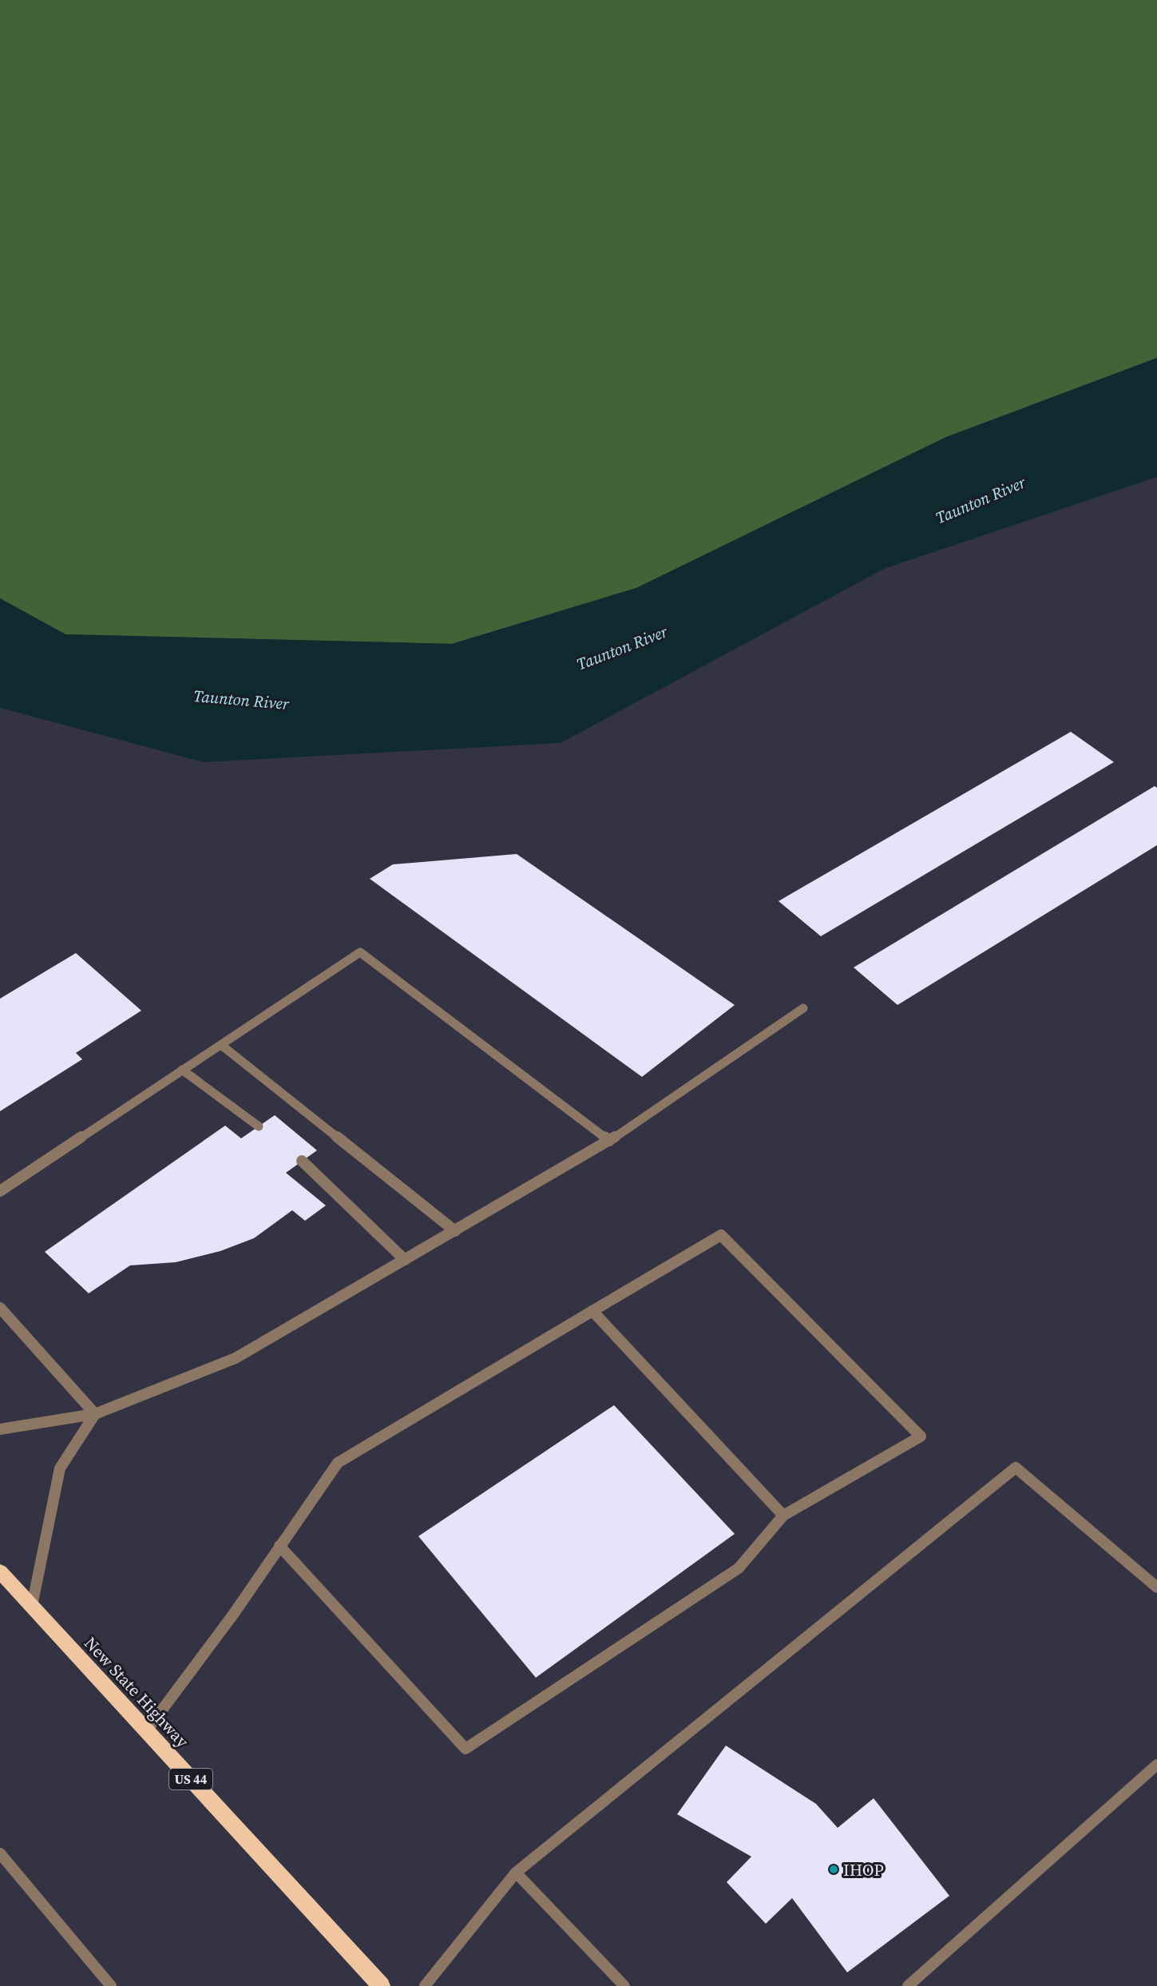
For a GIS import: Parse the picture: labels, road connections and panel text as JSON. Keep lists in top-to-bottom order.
{
  "streets": {
    "highway": ["New State Highway", "US 44"]
  },
  "water": ["Taunton River"],
  "places": ["IHOP"]
}
